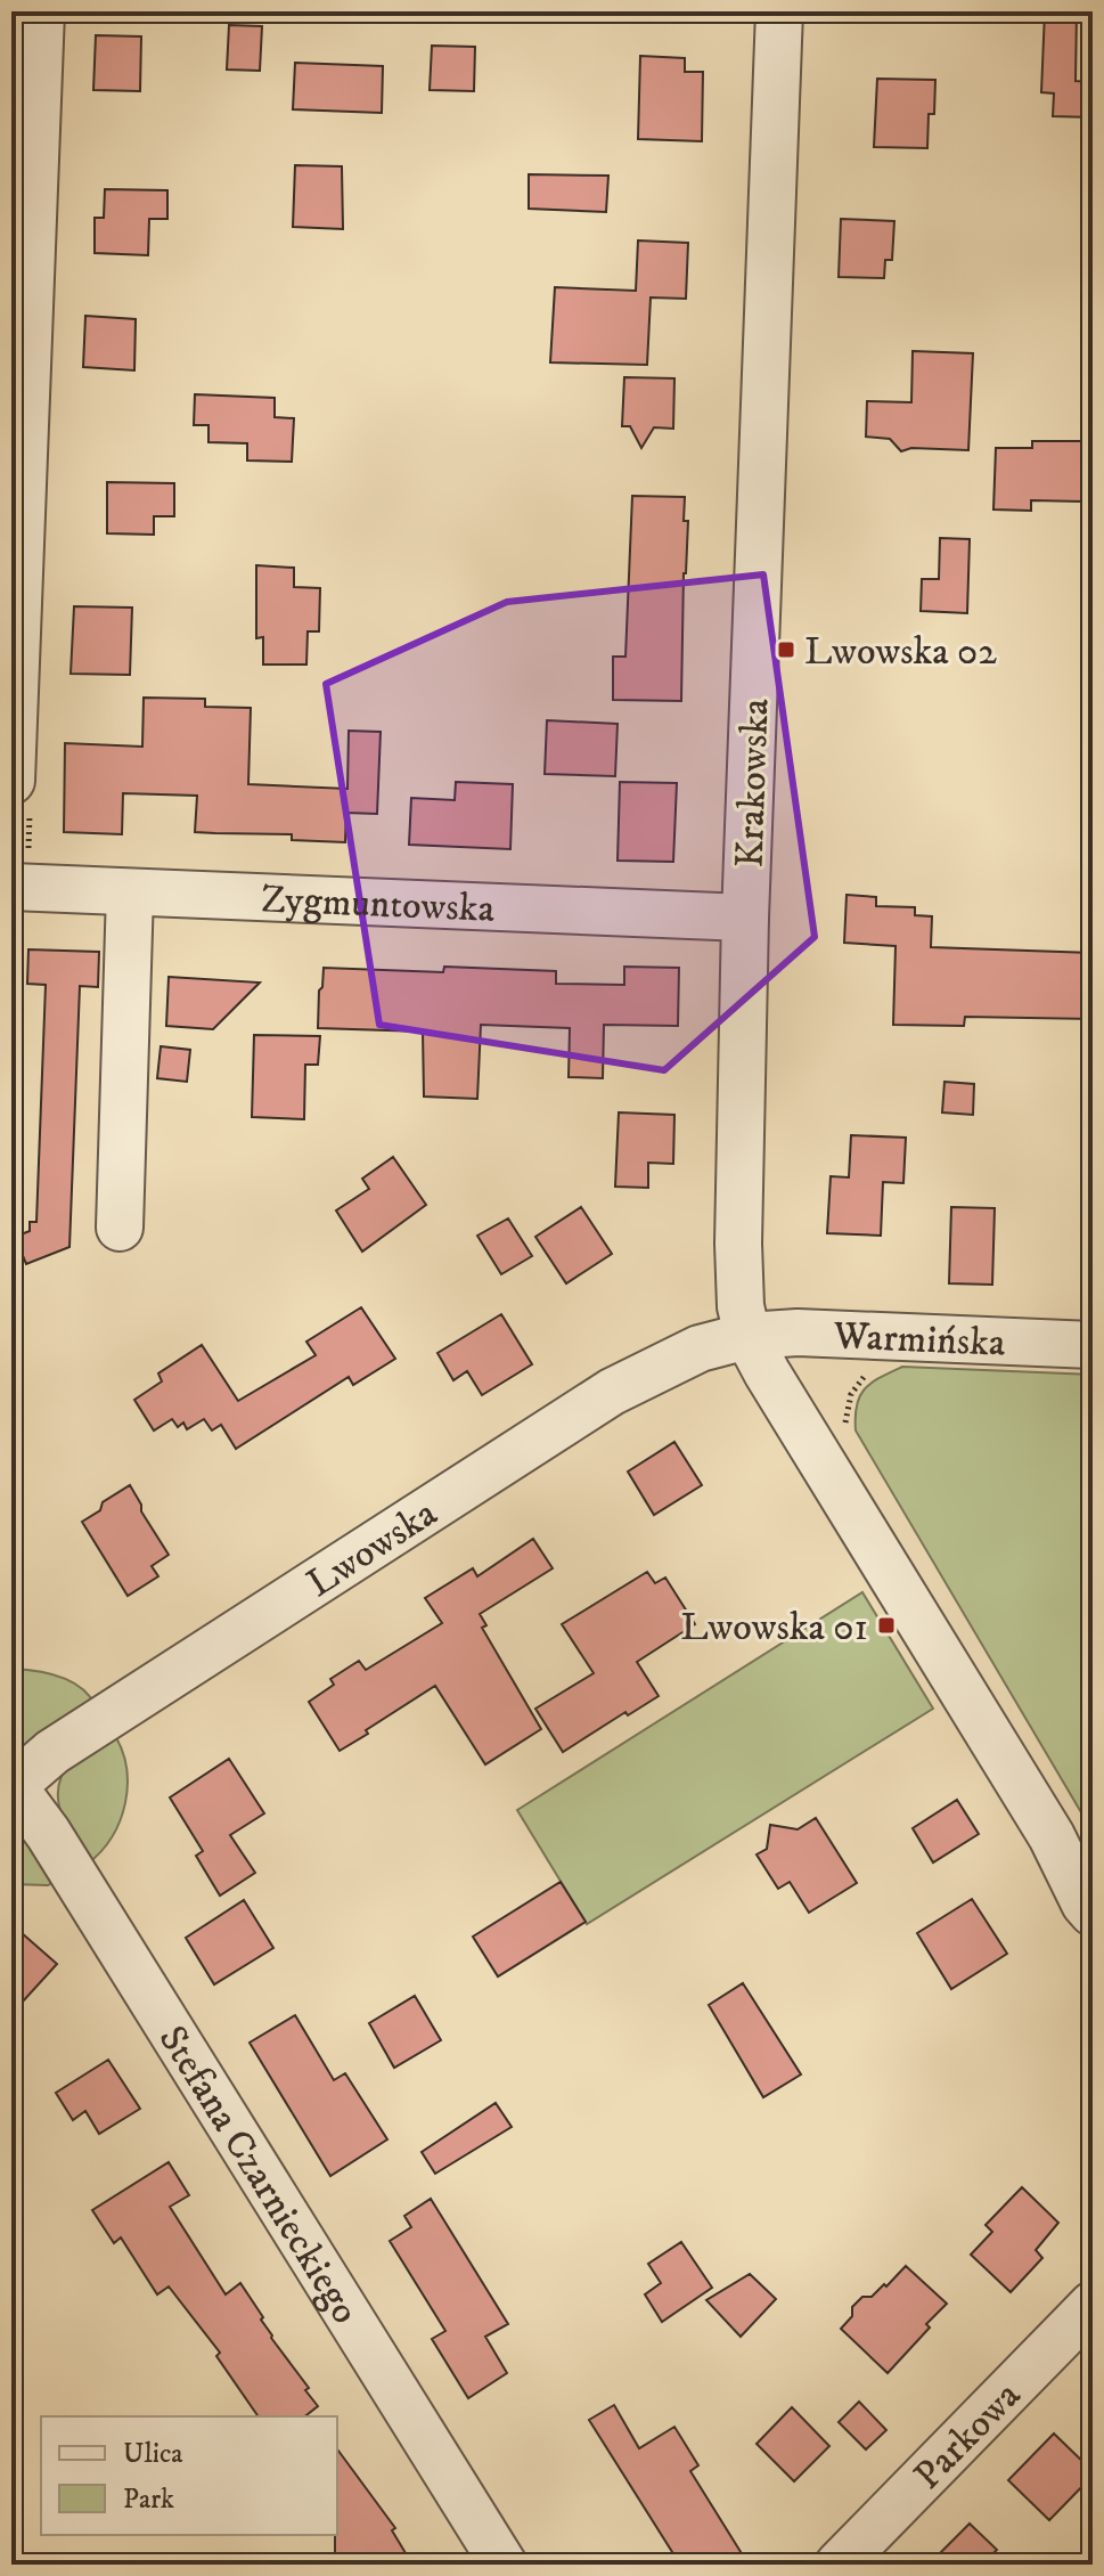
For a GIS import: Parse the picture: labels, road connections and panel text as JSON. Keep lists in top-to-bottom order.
{
  "streets": {
    "street": [
      "Krakowska",
      "Zygmuntowska",
      "Warmińska",
      "Lwowska",
      "Stefana Czarnieckiego",
      "Parkowa"
    ]
  },
  "crossings": [
    ["Krakowska", "Zygmuntowska"],
    ["Krakowska", "Warmińska"],
    ["Krakowska", "Lwowska"],
    ["Warmińska", "Lwowska"],
    ["Lwowska", "Stefana Czarnieckiego"]
  ],
  "places": {
    "transit": ["Lwowska 02", "Lwowska 01"]
  },
  "legend": ["Ulica", "Park"]
}
